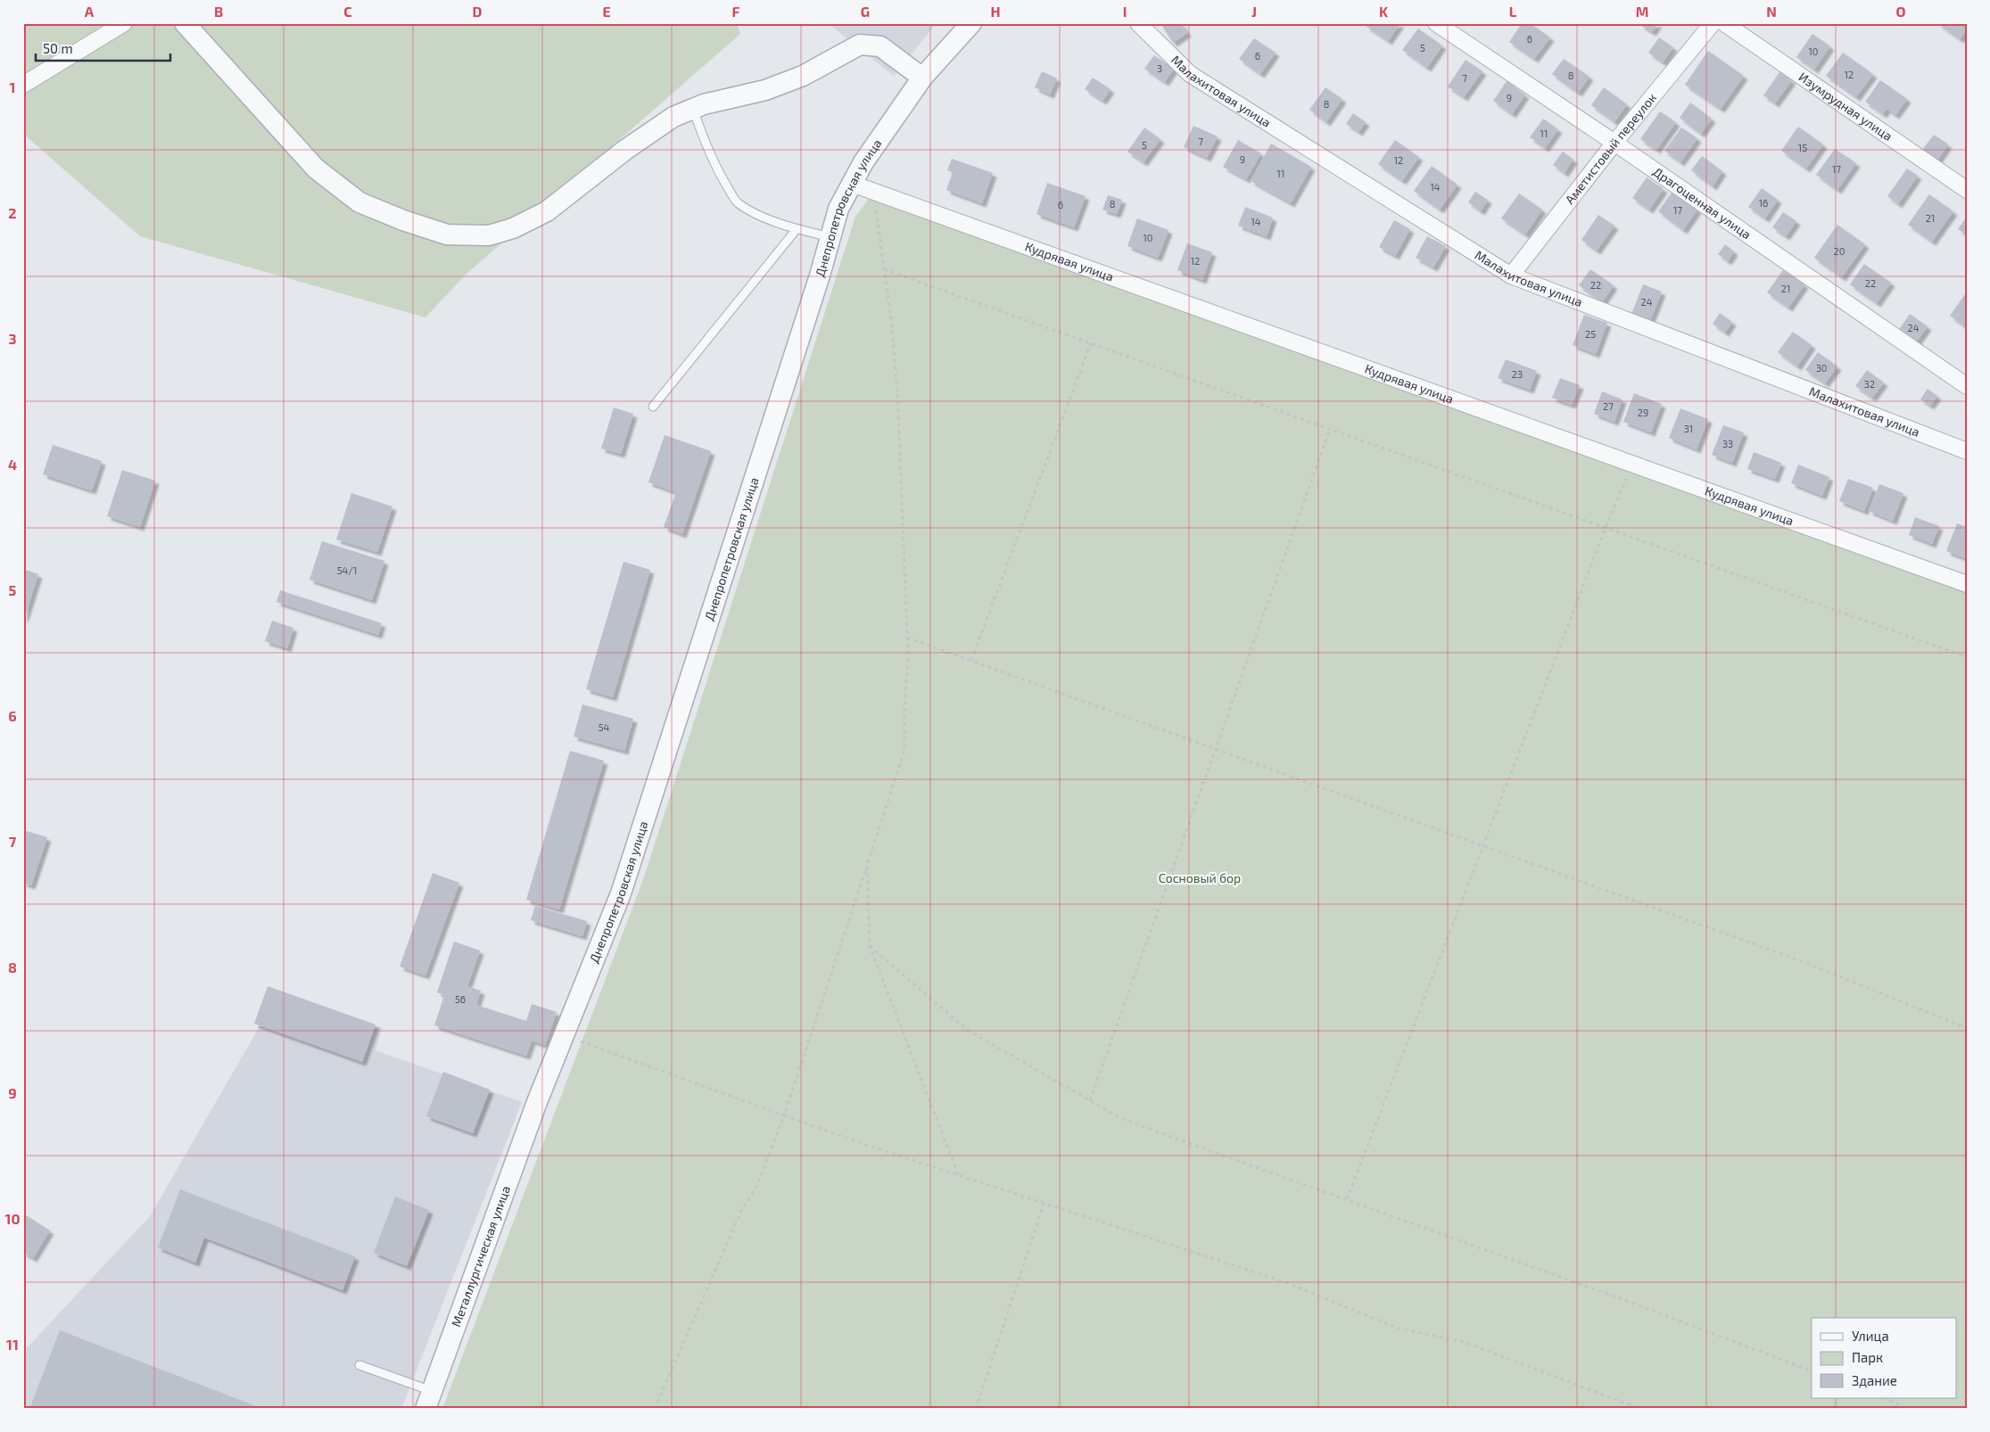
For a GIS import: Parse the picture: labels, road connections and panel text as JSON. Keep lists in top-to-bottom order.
{
  "streets": {
    "street": [
      "Малахитовая улица",
      "Изумрудная улица",
      "Аметистовый переулок",
      "Драгоценная улица",
      "Днепропетровская улица",
      "Кудрявая улица",
      "Металлургическая улица"
    ]
  },
  "crossings": [
    ["Малахитовая улица", "Аметистовый переулок"],
    ["Аметистовый переулок", "Драгоценная улица"],
    ["Днепропетровская улица", "Кудрявая улица"],
    ["Днепропетровская улица", "Металлургическая улица"]
  ],
  "parks": ["Сосновый бор"],
  "house_numbers": [
    "6",
    "5",
    "10",
    "6",
    "3",
    "12",
    "8",
    "7",
    "9",
    "8",
    "11",
    "7",
    "5",
    "15",
    "9",
    "12",
    "17",
    "11",
    "14",
    "16",
    "8",
    "6",
    "17",
    "21",
    "14",
    "10",
    "20",
    "12",
    "22",
    "22",
    "21",
    "24",
    "24",
    "25",
    "30",
    "23",
    "32",
    "27",
    "29",
    "31",
    "33",
    "54/1",
    "54",
    "56"
  ],
  "legend": ["Улица", "Парк", "Здание"],
  "scale_bar": "50 m",
  "grid": {
    "columns": [
      "A",
      "B",
      "C",
      "D",
      "E",
      "F",
      "G",
      "H",
      "I",
      "J",
      "K",
      "L",
      "M",
      "N",
      "O"
    ],
    "rows": [
      "1",
      "2",
      "3",
      "4",
      "5",
      "6",
      "7",
      "8",
      "9",
      "10",
      "11"
    ]
  }
}
